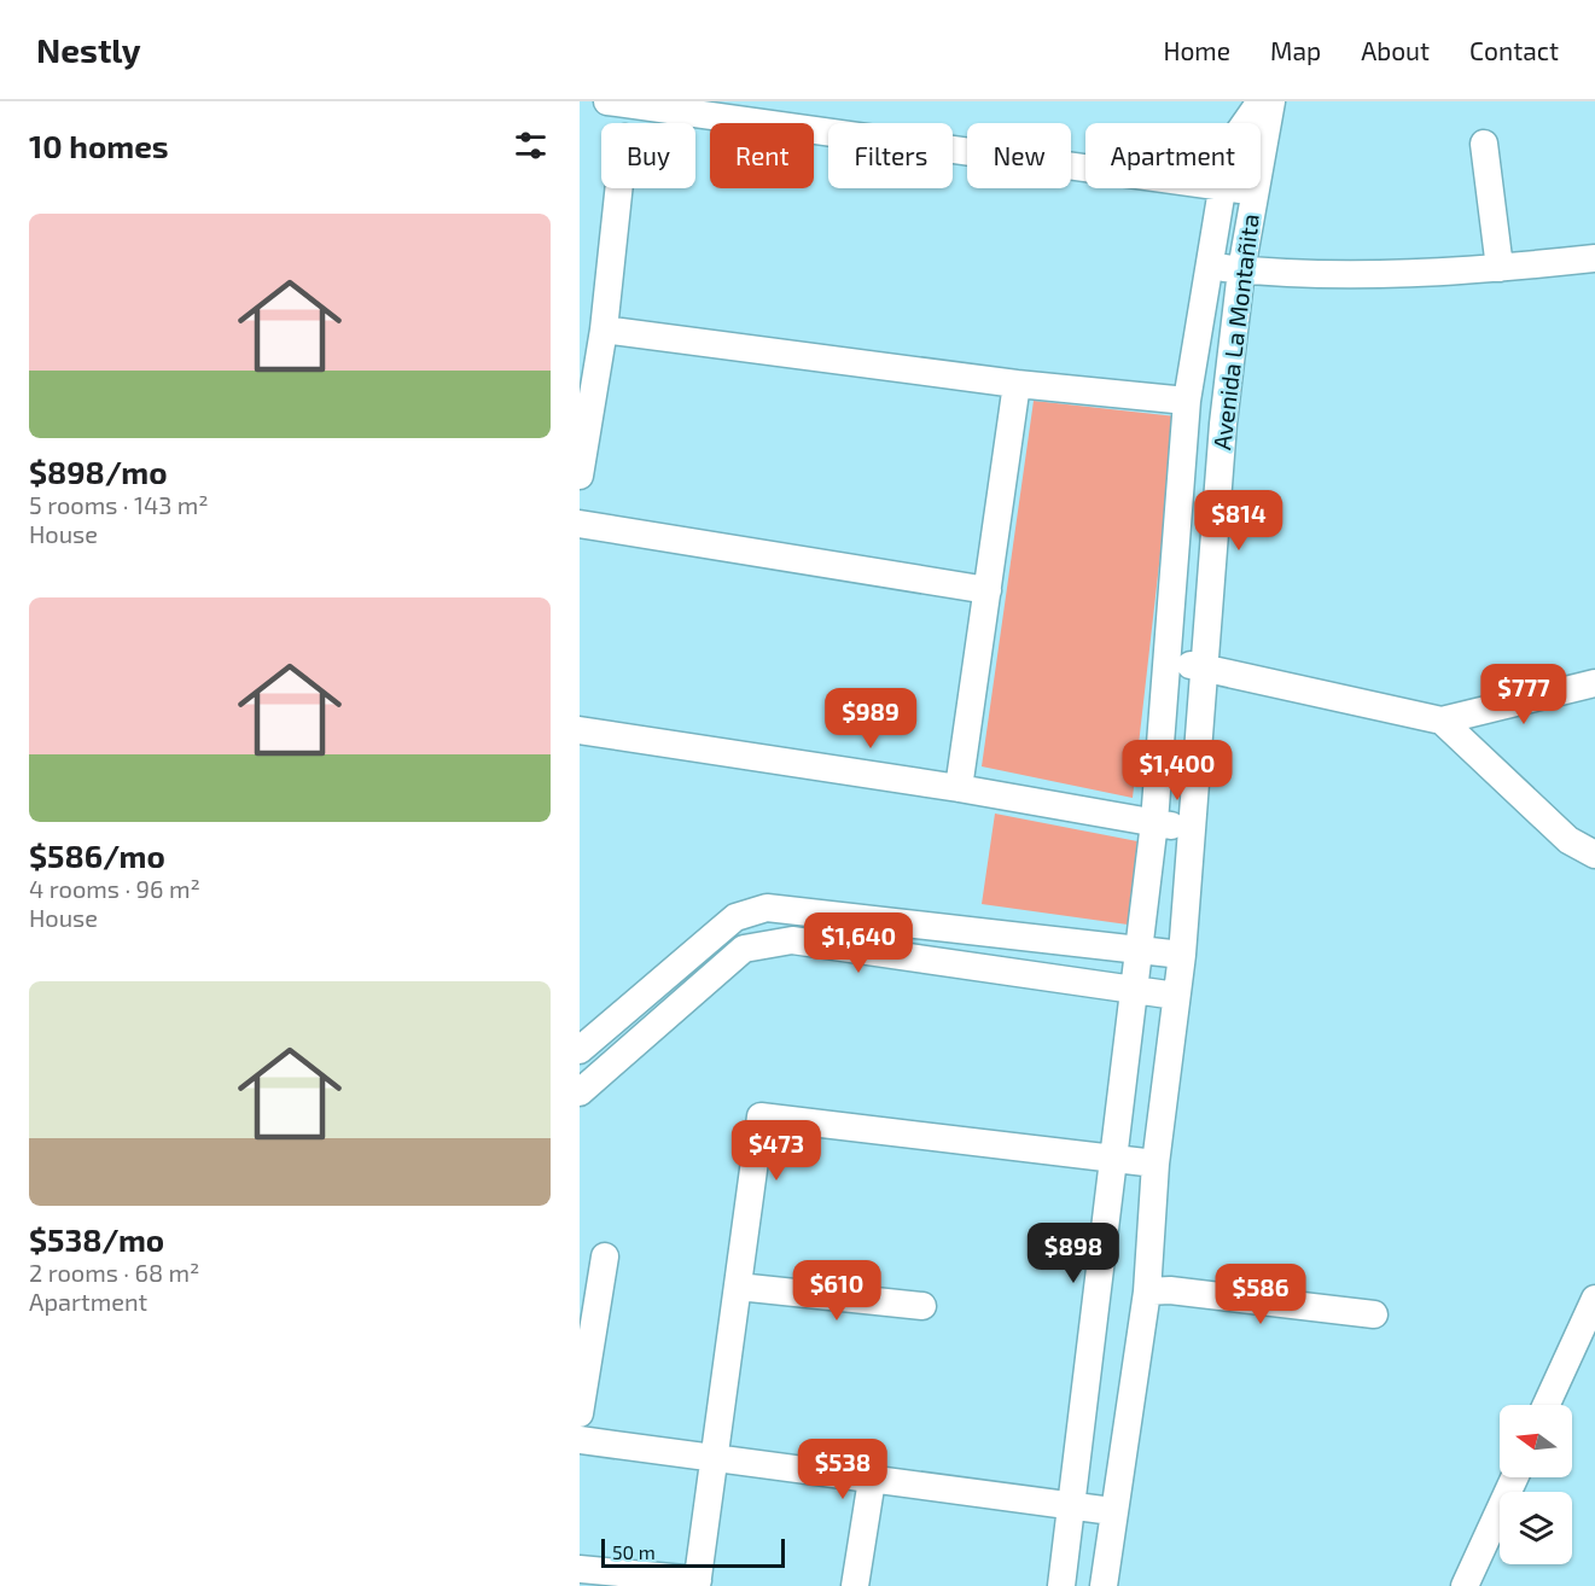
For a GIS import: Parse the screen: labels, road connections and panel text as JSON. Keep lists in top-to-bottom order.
{
  "streets": {
    "street": ["Avenida La Montañita"]
  },
  "scale_bar": "50 m",
  "north": "left",
  "page": {
    "header": "Nestly",
    "nav": [
      "Home",
      "Map",
      "About",
      "Contact"
    ],
    "heading": "10 homes",
    "chip": [
      "Buy",
      "Rent",
      "Filters",
      "New",
      "Apartment"
    ],
    "list": [
      {
        "name": "$898/mo",
        "note": "5 rooms · 143 m² · House"
      },
      {
        "name": "$586/mo",
        "note": "4 rooms · 96 m² · House"
      },
      {
        "name": "$538/mo",
        "note": "2 rooms · 68 m² · Apartment"
      }
    ],
    "price": [
      "$814",
      "$777",
      "$989",
      "$1,400",
      "$1,640",
      "$473",
      "$898",
      "$610",
      "$586",
      "$538"
    ],
    "scale": "50 m"
  }
}
